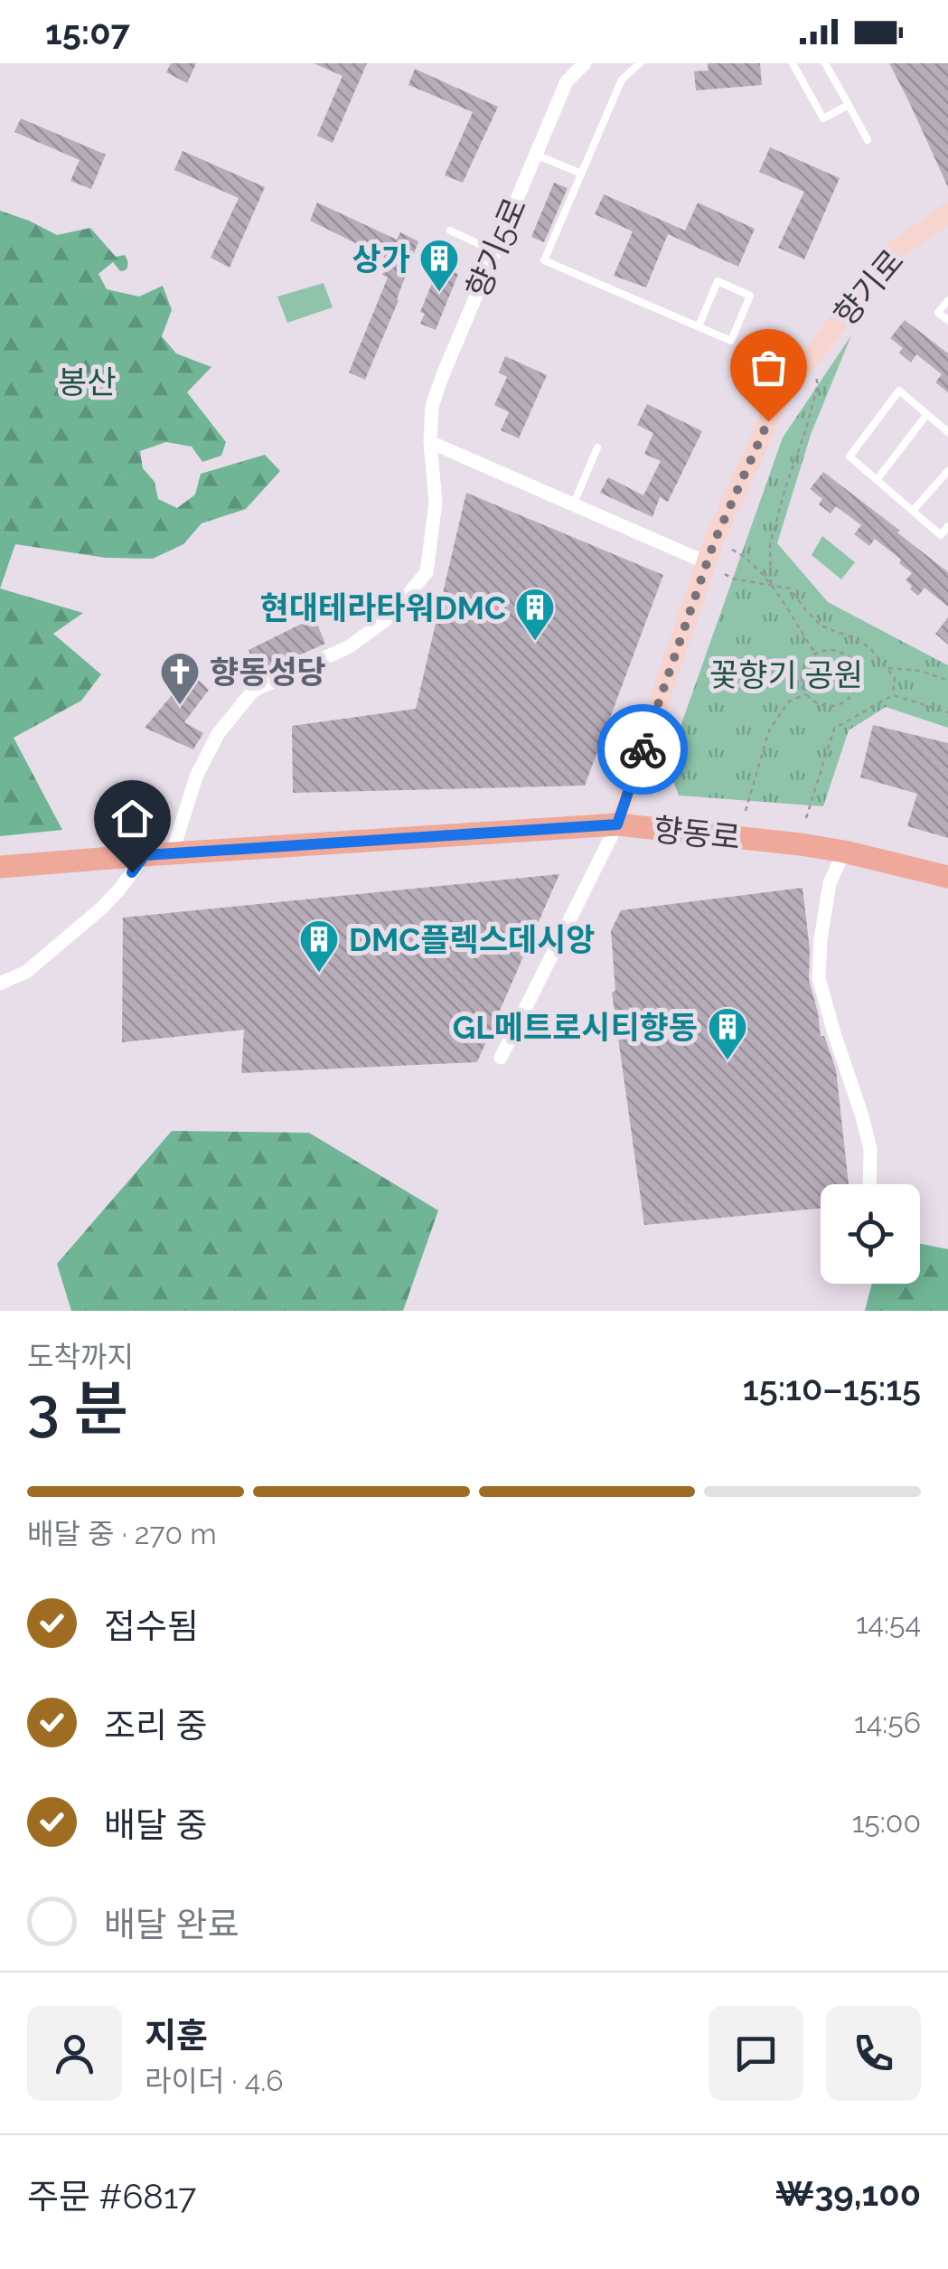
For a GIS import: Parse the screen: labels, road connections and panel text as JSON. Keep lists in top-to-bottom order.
{
  "streets": {
    "main road": ["향기로", "향동로"],
    "street": ["향기5로"]
  },
  "crossings": [
    ["향기5로", "향동로"],
    ["향기로", "향동로"]
  ],
  "parks": ["봉산", "꽃향기 공원"],
  "places": {
    "building": [
      "상가",
      "현대테라타워DMC",
      "DMC플렉스데시앙",
      "GL메트로시티향동"
    ],
    "church": ["향동성당"]
  },
  "page": {
    "status": "15:07",
    "heading": ["3 분", "도착까지", "15:10–15:15"],
    "panel": [
      "지훈",
      "라이더 · 4.6",
      "주문 #6817",
      "₩39,100"
    ],
    "bar": "배달 중 · 270 m",
    "list": [
      ["접수됨", "14:54"],
      ["조리 중", "14:56"],
      ["배달 중", "15:00"],
      "배달 완료"
    ]
  }
}
